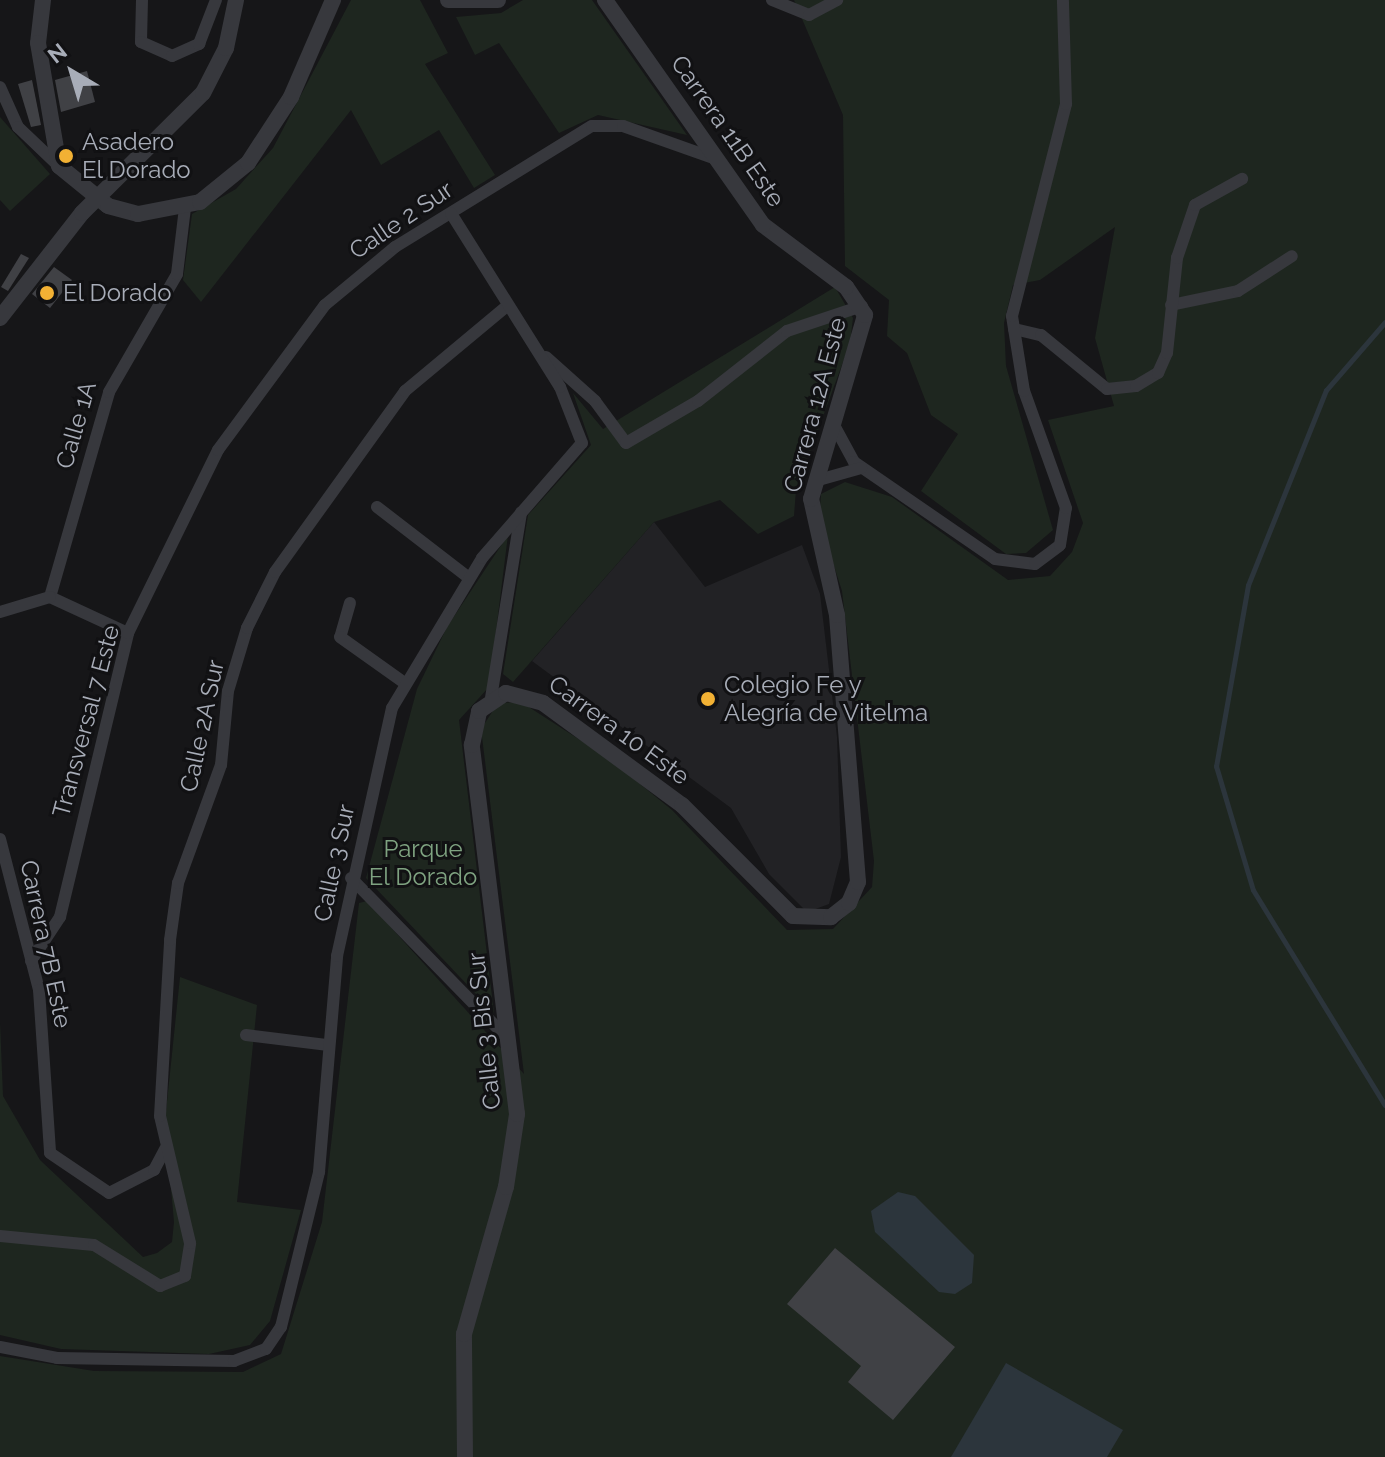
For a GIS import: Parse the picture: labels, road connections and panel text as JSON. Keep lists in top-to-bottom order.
{
  "streets": {
    "street": [
      "Carrera 11B Este",
      "Calle 2 Sur",
      "Carrera 12A Este",
      "Calle 1A",
      "Transversal 7 Este",
      "Calle 2A Sur",
      "Carrera 10 Este",
      "Calle 3 Sur",
      "Carrera 7B Este",
      "Calle 3 Bis Sur"
    ]
  },
  "crossings": [
    ["Carrera 11B Este", "Calle 2 Sur"],
    ["Carrera 11B Este", "Carrera 12A Este"],
    ["Calle 2 Sur", "Transversal 7 Este"],
    ["Carrera 12A Este", "Carrera 10 Este"],
    ["Transversal 7 Este", "Carrera 7B Este"],
    ["Calle 2A Sur", "Carrera 7B Este"],
    ["Carrera 10 Este", "Calle 3 Bis Sur"]
  ],
  "parks": ["Parque El Dorado"],
  "places": ["Asadero El Dorado", "El Dorado", "Colegio Fe y Alegría de Vitelma"],
  "north": "top left"
}
